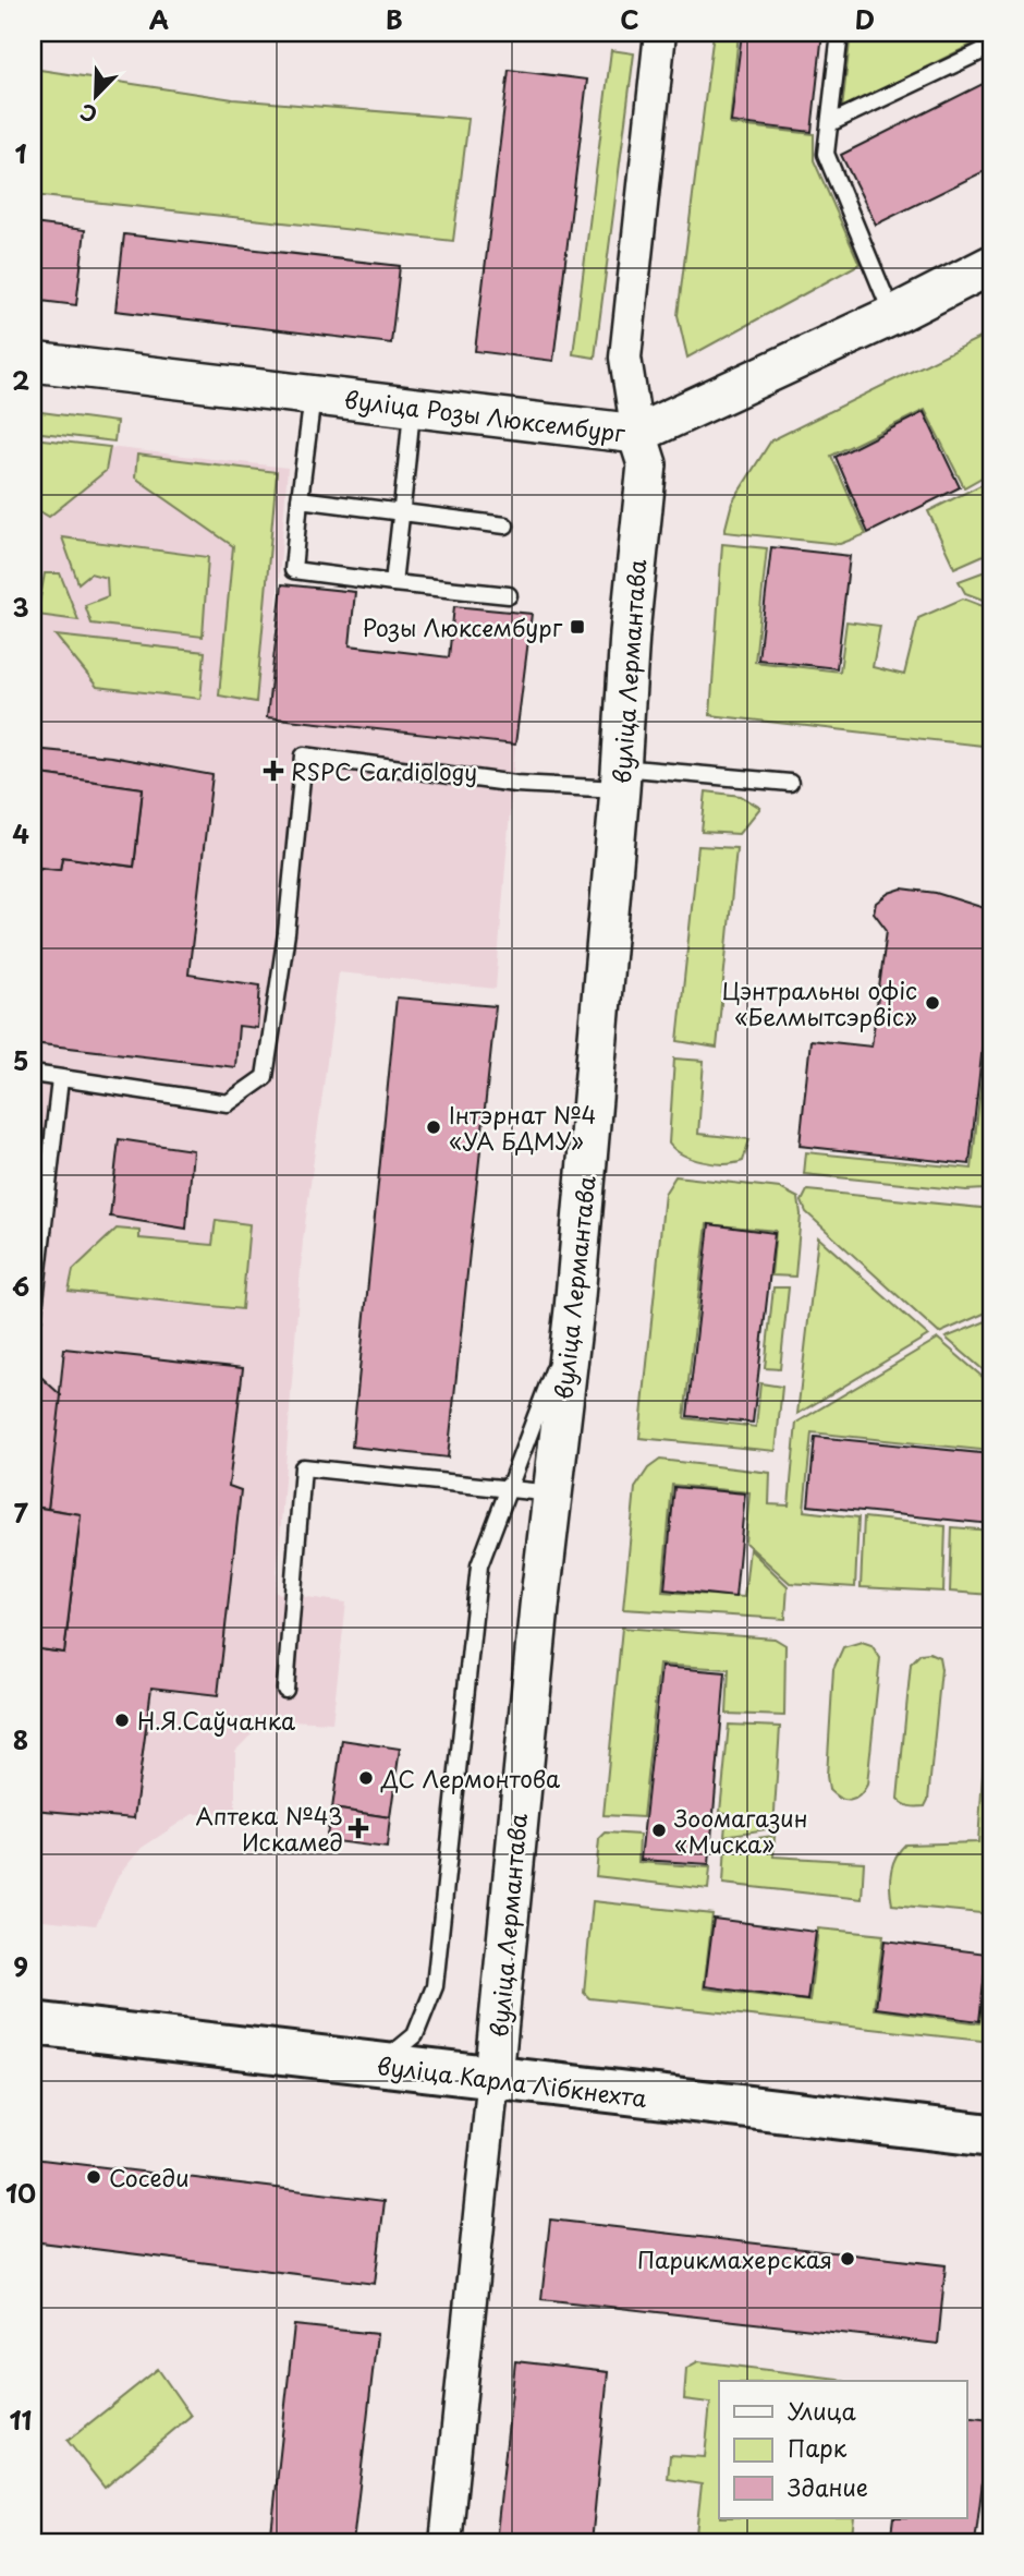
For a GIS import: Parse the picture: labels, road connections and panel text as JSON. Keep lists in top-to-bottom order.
{
  "streets": {
    "main road": ["вуліца Карла Лібкнехта"],
    "street": ["вуліца Розы Люксембург", "вуліца Лермантава"]
  },
  "crossings": [
    ["вуліца Розы Люксембург", "вуліца Лермантава"],
    ["вуліца Лермантава", "вуліца Карла Лібкнехта"]
  ],
  "places": {
    "transit": ["Розы Люксембург"],
    "health": ["RSPC Cardiology", "Аптека №43 Искамед"],
    "other": [
      "Цэнтральны офiс «Белмытсэрвіс»",
      "Інтэрнат №4 «УА БДМУ»",
      "Н.Я.Саўчанка",
      "ДС Лермонтова",
      "Зоомагазин «Миска»",
      "Соседи",
      "Парикмахерская"
    ]
  },
  "legend": ["Улица", "Парк", "Здание"],
  "north": "bottom left",
  "grid": {
    "columns": [
      "A",
      "B",
      "C",
      "D"
    ],
    "rows": [
      "1",
      "2",
      "3",
      "4",
      "5",
      "6",
      "7",
      "8",
      "9",
      "10",
      "11"
    ]
  }
}
